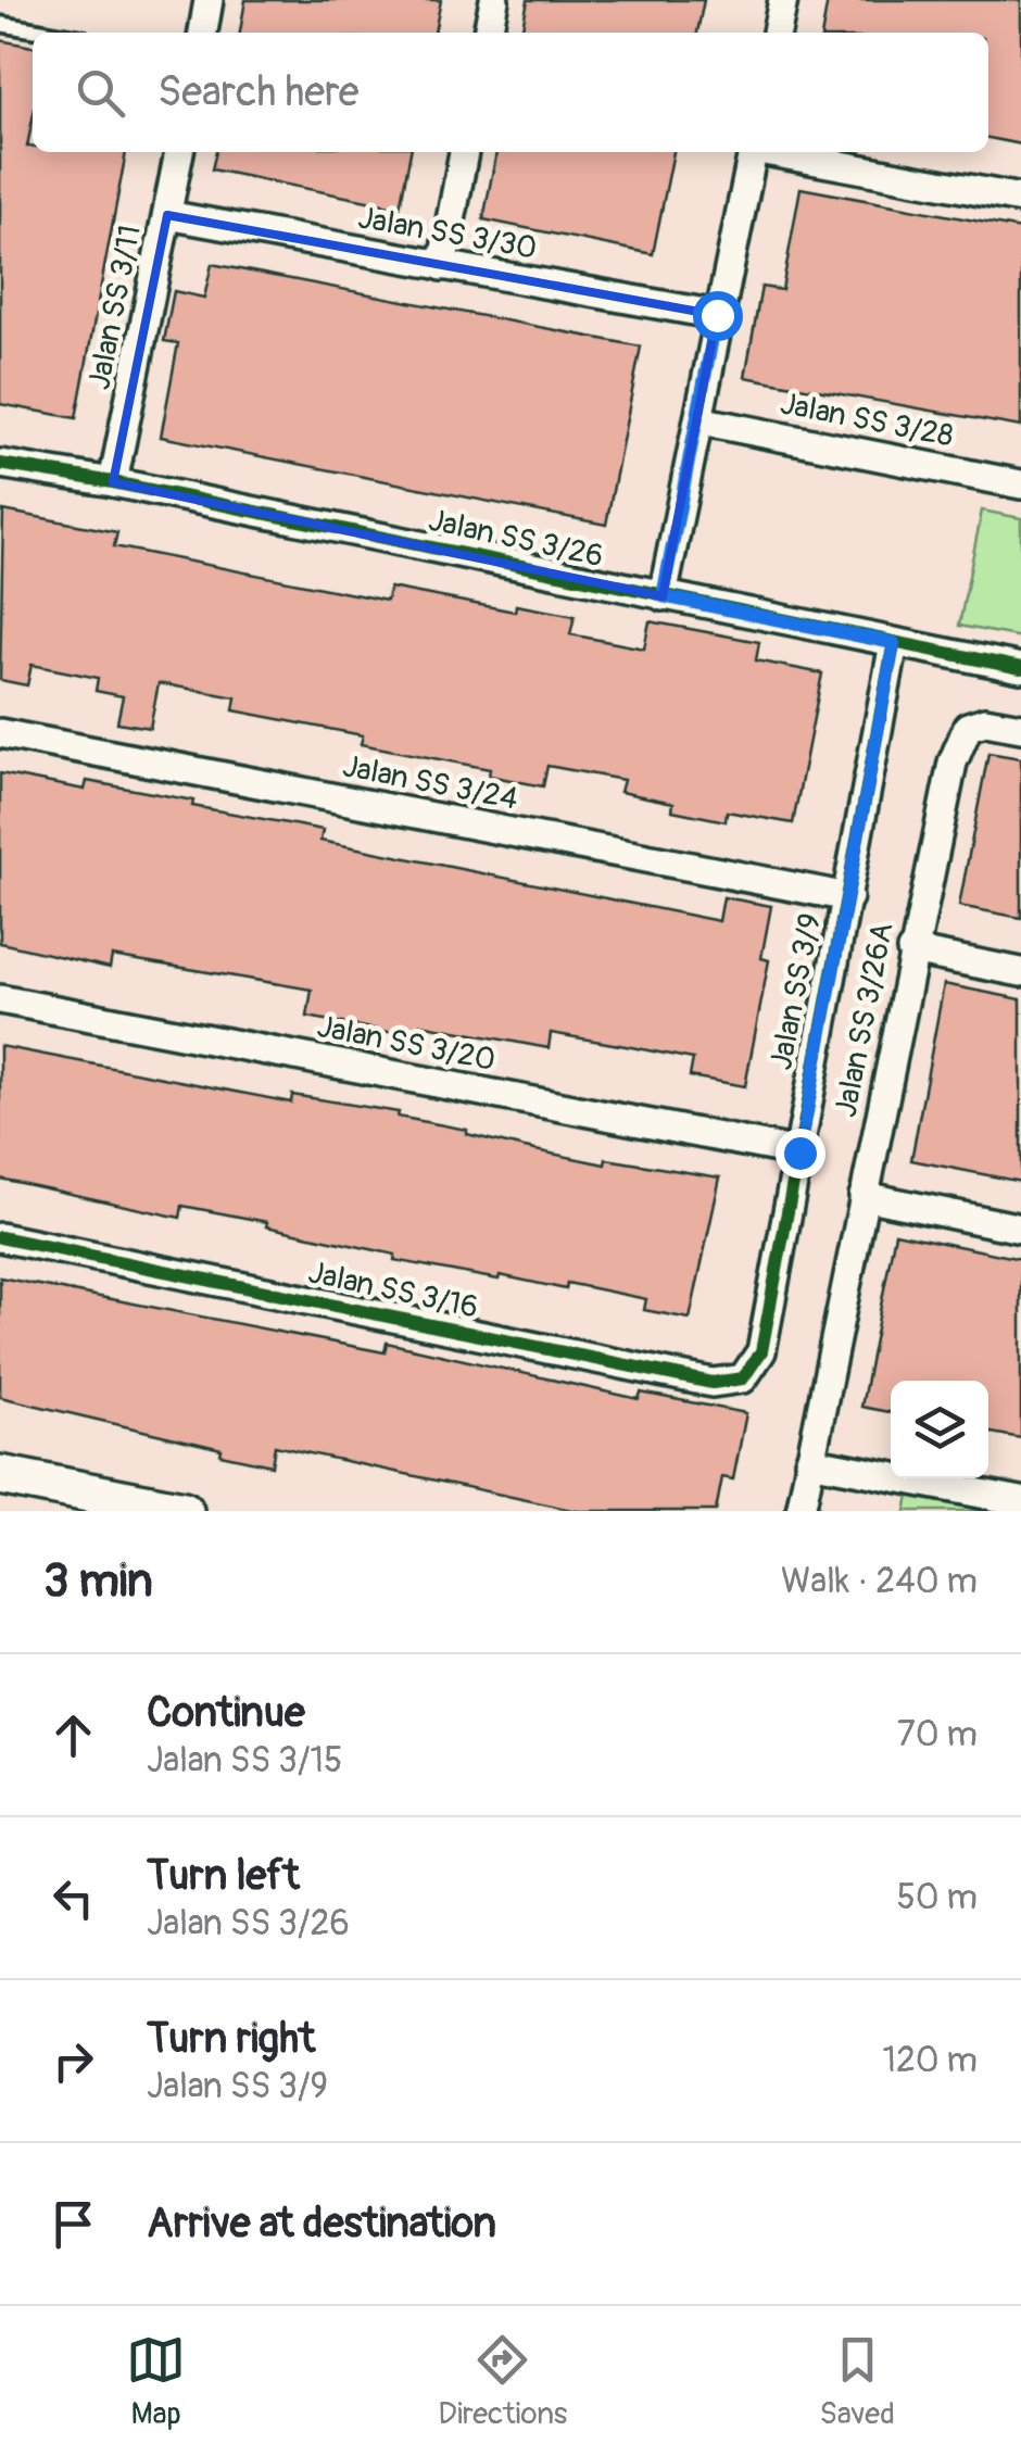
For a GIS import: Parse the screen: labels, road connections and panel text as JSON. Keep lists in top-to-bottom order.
{
  "streets": {
    "street": [
      "Jalan SS 3/30",
      "Jalan SS 3/11",
      "Jalan SS 3/28",
      "Jalan SS 3/26",
      "Jalan SS 3/24",
      "Jalan SS 3/9",
      "Jalan SS 3/26A",
      "Jalan SS 3/20",
      "Jalan SS 3/16"
    ]
  },
  "crossings": [
    ["Jalan SS 3/30", "Jalan SS 3/11"],
    ["Jalan SS 3/11", "Jalan SS 3/26"],
    ["Jalan SS 3/26", "Jalan SS 3/9"],
    ["Jalan SS 3/24", "Jalan SS 3/9"],
    ["Jalan SS 3/9", "Jalan SS 3/20"],
    ["Jalan SS 3/9", "Jalan SS 3/16"]
  ],
  "page": {
    "search": "Search here",
    "heading": ["3 min", "Walk · 240 m"],
    "list": [
      ["Continue", "Jalan SS 3/15", "70 m"],
      ["Turn left", "Jalan SS 3/26", "50 m"],
      ["Turn right", "Jalan SS 3/9", "120 m"],
      "Arrive at destination"
    ],
    "nav": ["Map", "Directions", "Saved"]
  }
}
